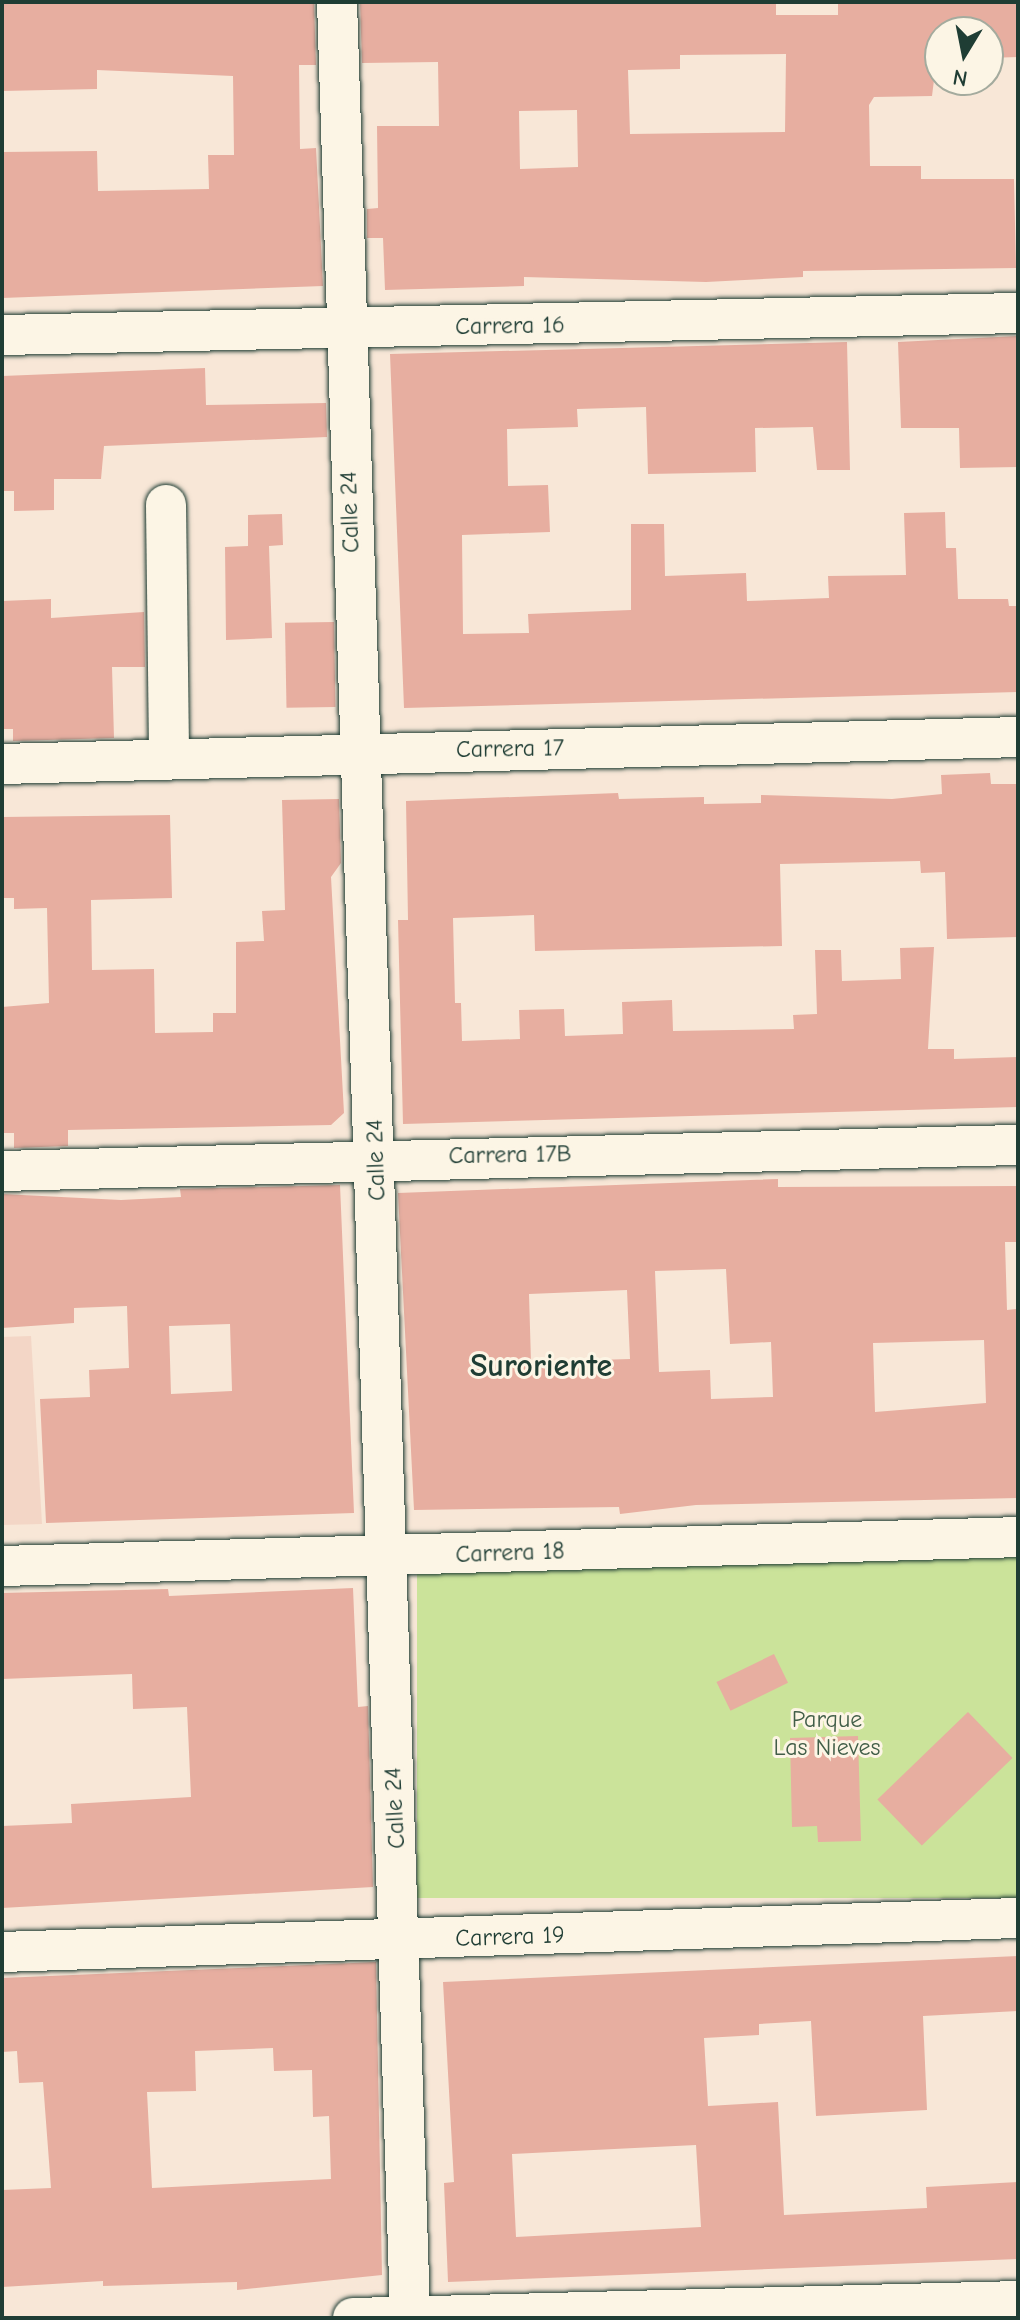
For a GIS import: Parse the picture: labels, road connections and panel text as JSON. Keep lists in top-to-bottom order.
{
  "streets": {
    "street": [
      "Carrera 16",
      "Calle 24",
      "Carrera 17",
      "Carrera 17B",
      "Carrera 18",
      "Carrera 19"
    ]
  },
  "crossings": [
    ["Carrera 16", "Calle 24"],
    ["Calle 24", "Carrera 17"],
    ["Calle 24", "Carrera 17B"],
    ["Calle 24", "Carrera 18"],
    ["Calle 24", "Carrera 19"]
  ],
  "districts": ["Suroriente"],
  "parks": ["Parque Las Nieves"],
  "north": "bottom"
}
